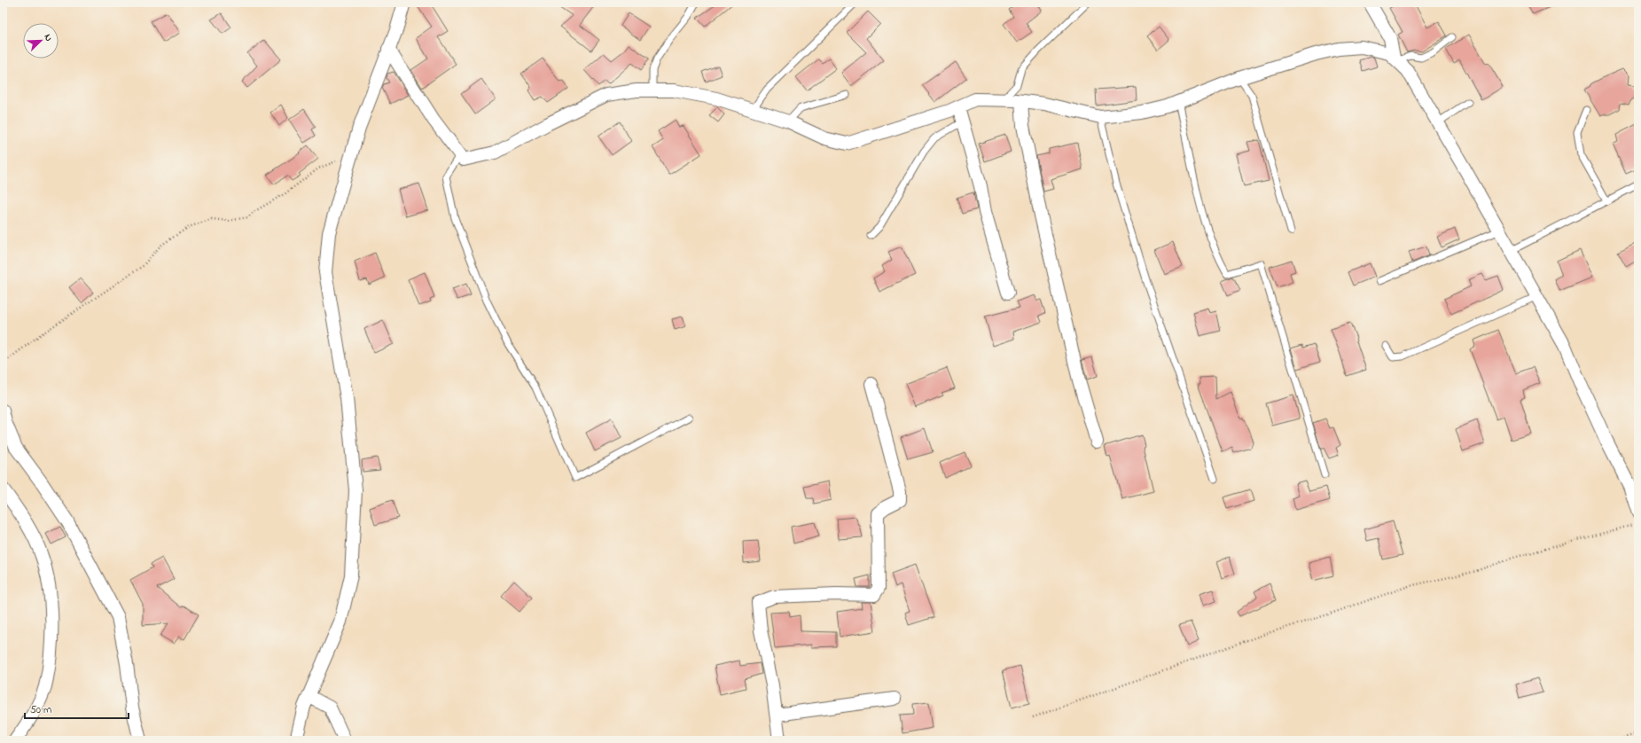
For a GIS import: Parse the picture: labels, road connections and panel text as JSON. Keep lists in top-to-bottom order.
{
  "scale_bar": "50 m",
  "north": "top right"
}
